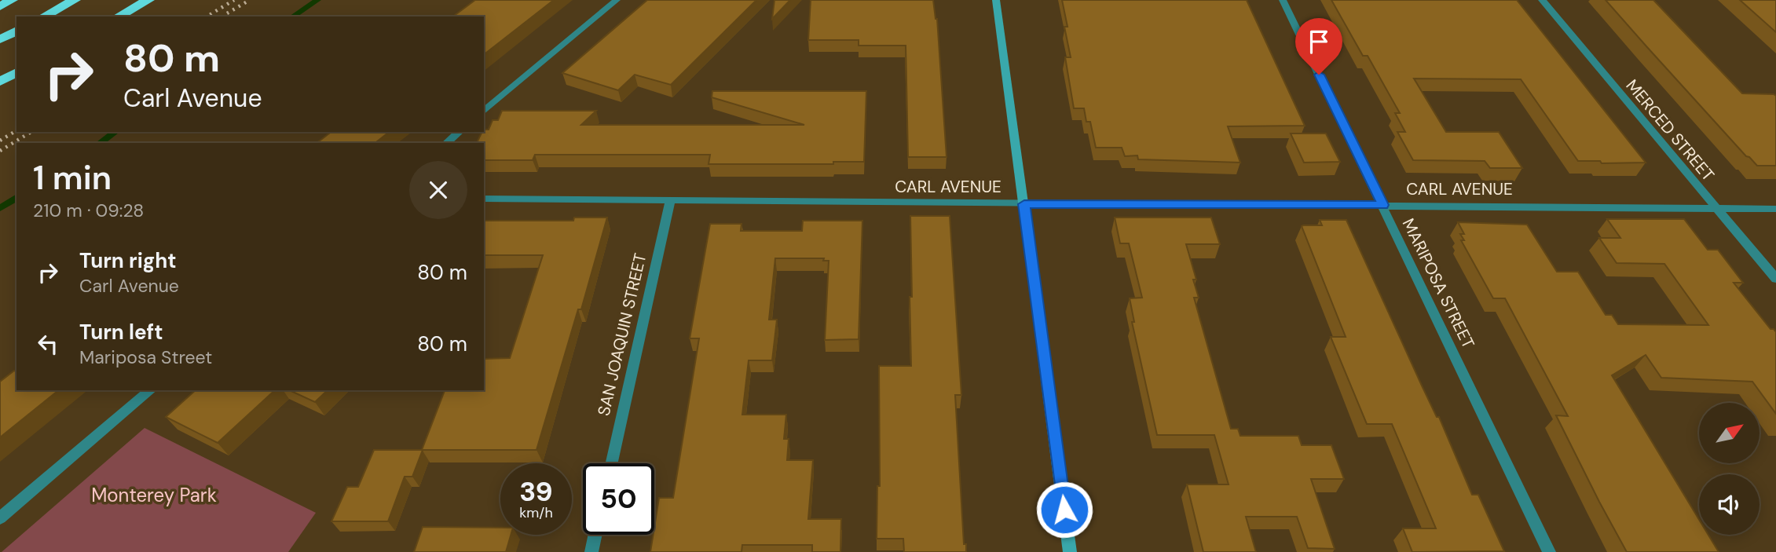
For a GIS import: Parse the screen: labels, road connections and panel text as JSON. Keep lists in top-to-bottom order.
{
  "streets": {
    "street": [
      "MERCED STREET",
      "CARL AVENUE",
      "MARIPOSA STREET",
      "SAN JOAQUIN STREET"
    ]
  },
  "crossings": [
    ["MERCED STREET", "CARL AVENUE"],
    ["CARL AVENUE", "MARIPOSA STREET"],
    ["CARL AVENUE", "SAN JOAQUIN STREET"]
  ],
  "parks": ["Monterey Park"],
  "north": "top right",
  "page": {
    "turn": ["80 m", "Carl Avenue"],
    "heading": ["1 min", "210 m · 09:28"],
    "list": [
      {
        "name": "Turn right",
        "note": "Carl Avenue",
        "value": "80 m"
      },
      {
        "name": "Turn left",
        "note": "Mariposa Street",
        "value": "80 m"
      }
    ],
    "speed": "39 km/h",
    "limit": "50"
  }
}
